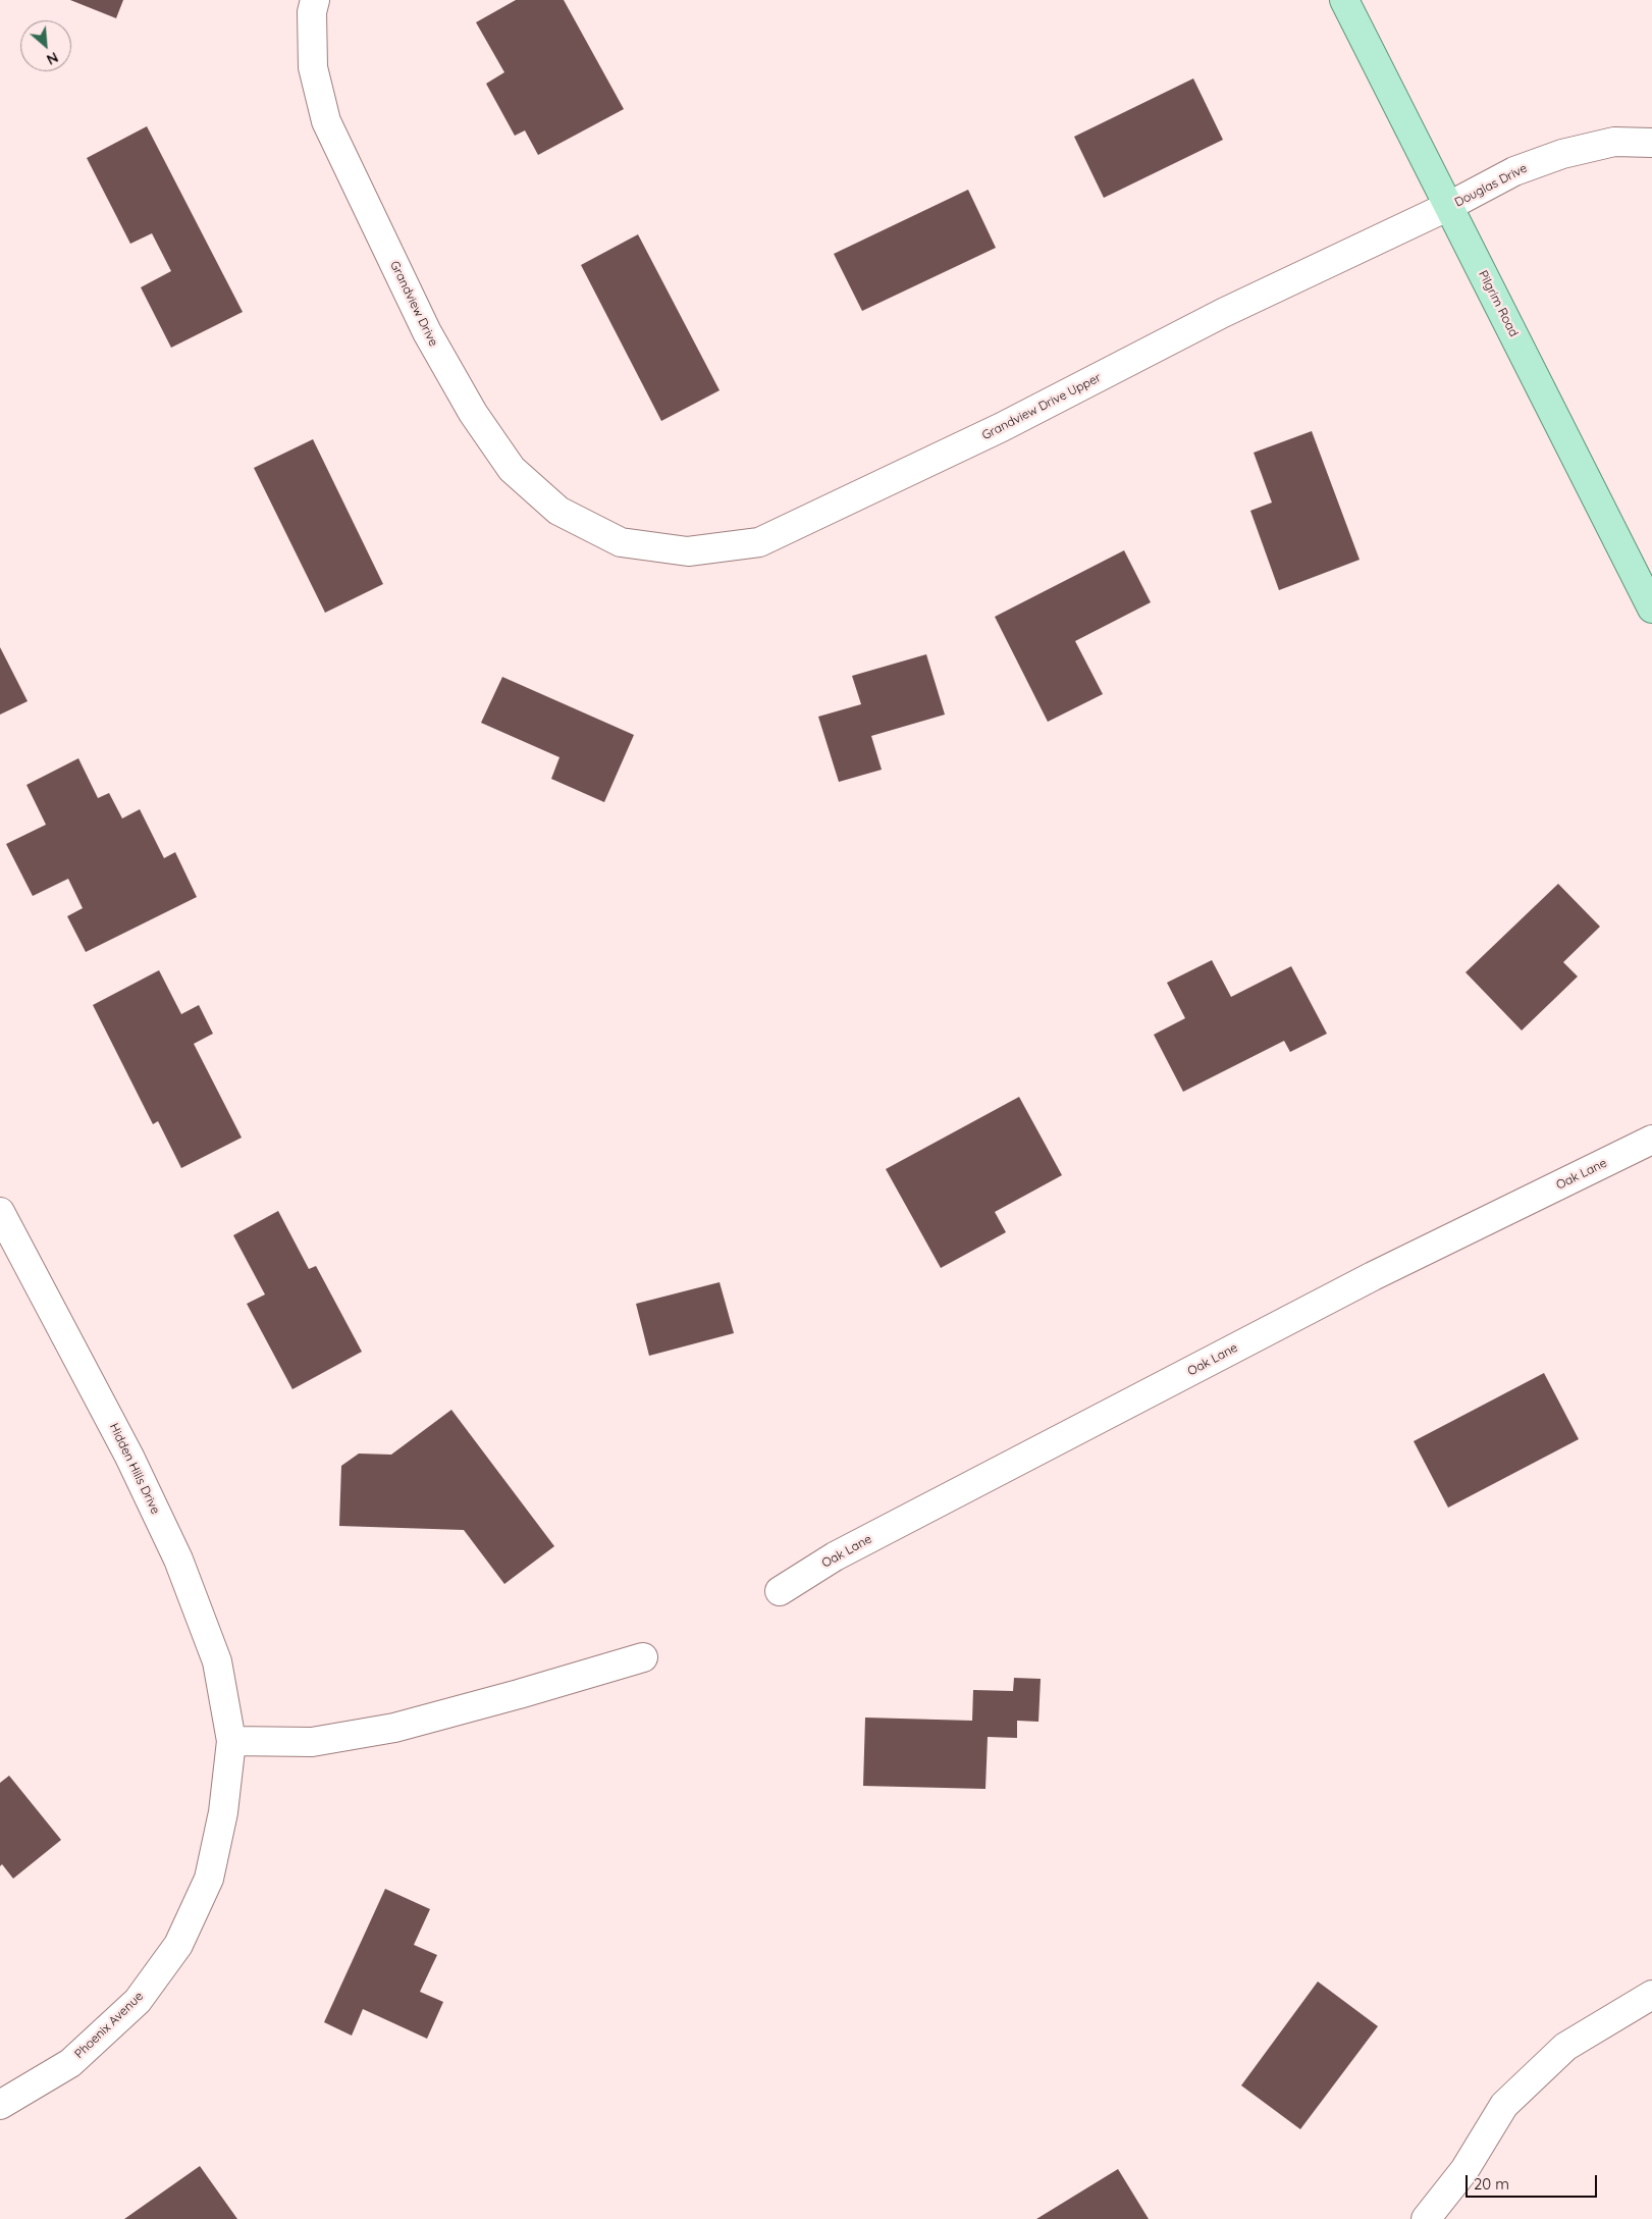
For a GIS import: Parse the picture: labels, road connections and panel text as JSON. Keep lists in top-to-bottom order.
{
  "streets": {
    "main road": ["Pilgrim Road"],
    "street": [
      "Douglas Drive",
      "Grandview Drive",
      "Grandview Drive Upper",
      "Oak Lane",
      "Hidden Hills Drive",
      "Phoenix Avenue"
    ]
  },
  "crossings": [
    ["Douglas Drive", "Pilgrim Road"],
    ["Douglas Drive", "Grandview Drive Upper"],
    ["Grandview Drive", "Grandview Drive Upper"],
    ["Pilgrim Road", "Grandview Drive Upper"],
    ["Hidden Hills Drive", "Phoenix Avenue"]
  ],
  "scale_bar": "20 m",
  "north": "bottom right"
}
